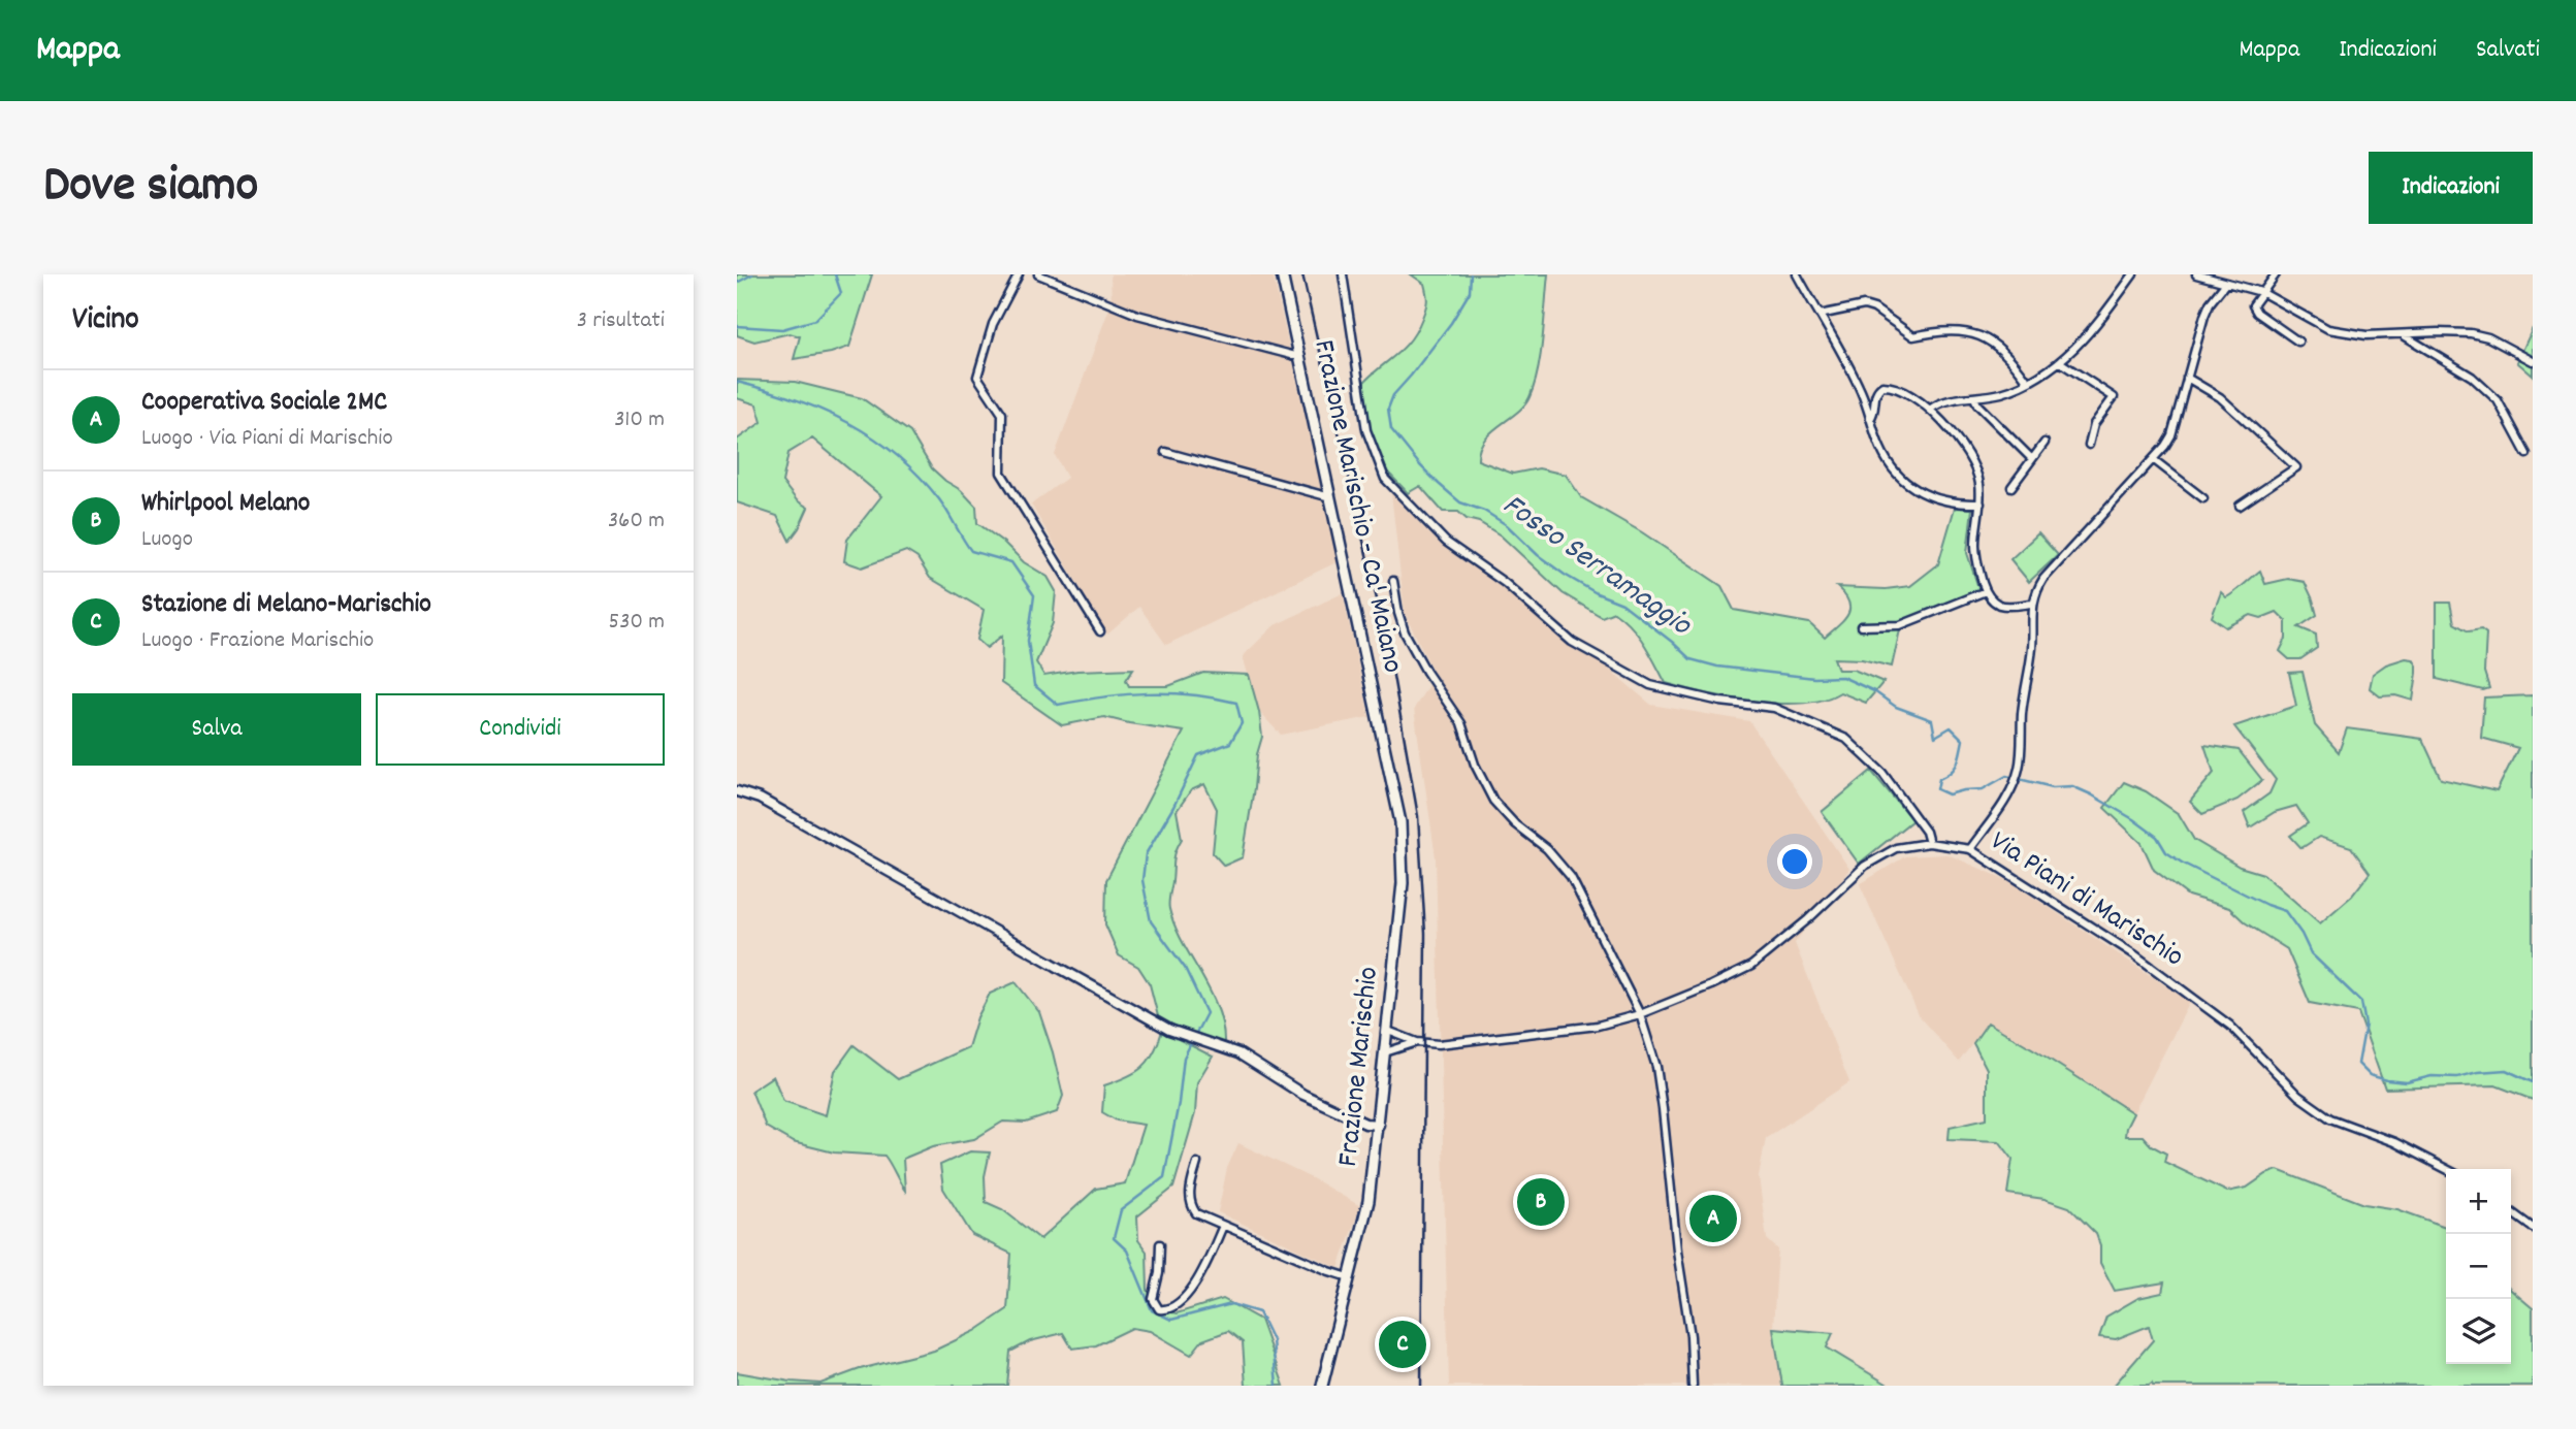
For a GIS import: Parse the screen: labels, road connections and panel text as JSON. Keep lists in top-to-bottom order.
{
  "streets": {
    "main road": ["Frazione Marischio - Ca' Maiano", "Frazione Marischio"],
    "street": ["Via Piani di Marischio"]
  },
  "crossings": [
    ["Frazione Marischio - Ca' Maiano", "Frazione Marischio"]
  ],
  "water": ["Fosso Serramaggio"],
  "page": {
    "header": "Mappa",
    "nav": ["Mappa", "Indicazioni", "Salvati"],
    "title": "Dove siamo",
    "buttons": [
      "Indicazioni",
      ["Salva", "Condividi"]
    ],
    "heading": ["Vicino", "3 risultati"],
    "list": [
      {
        "mark": "A",
        "name": "Cooperativa Sociale 2MC",
        "note": "Luogo · Via Piani di Marischio",
        "value": "310 m"
      },
      {
        "mark": "B",
        "name": "Whirlpool Melano",
        "note": "Luogo",
        "value": "360 m"
      },
      {
        "mark": "C",
        "name": "Stazione di Melano-Marischio",
        "note": "Luogo · Frazione Marischio",
        "value": "530 m"
      }
    ],
    "map_buttons": ["+", "−"],
    "pins": ["B", "A", "C"]
  }
}
